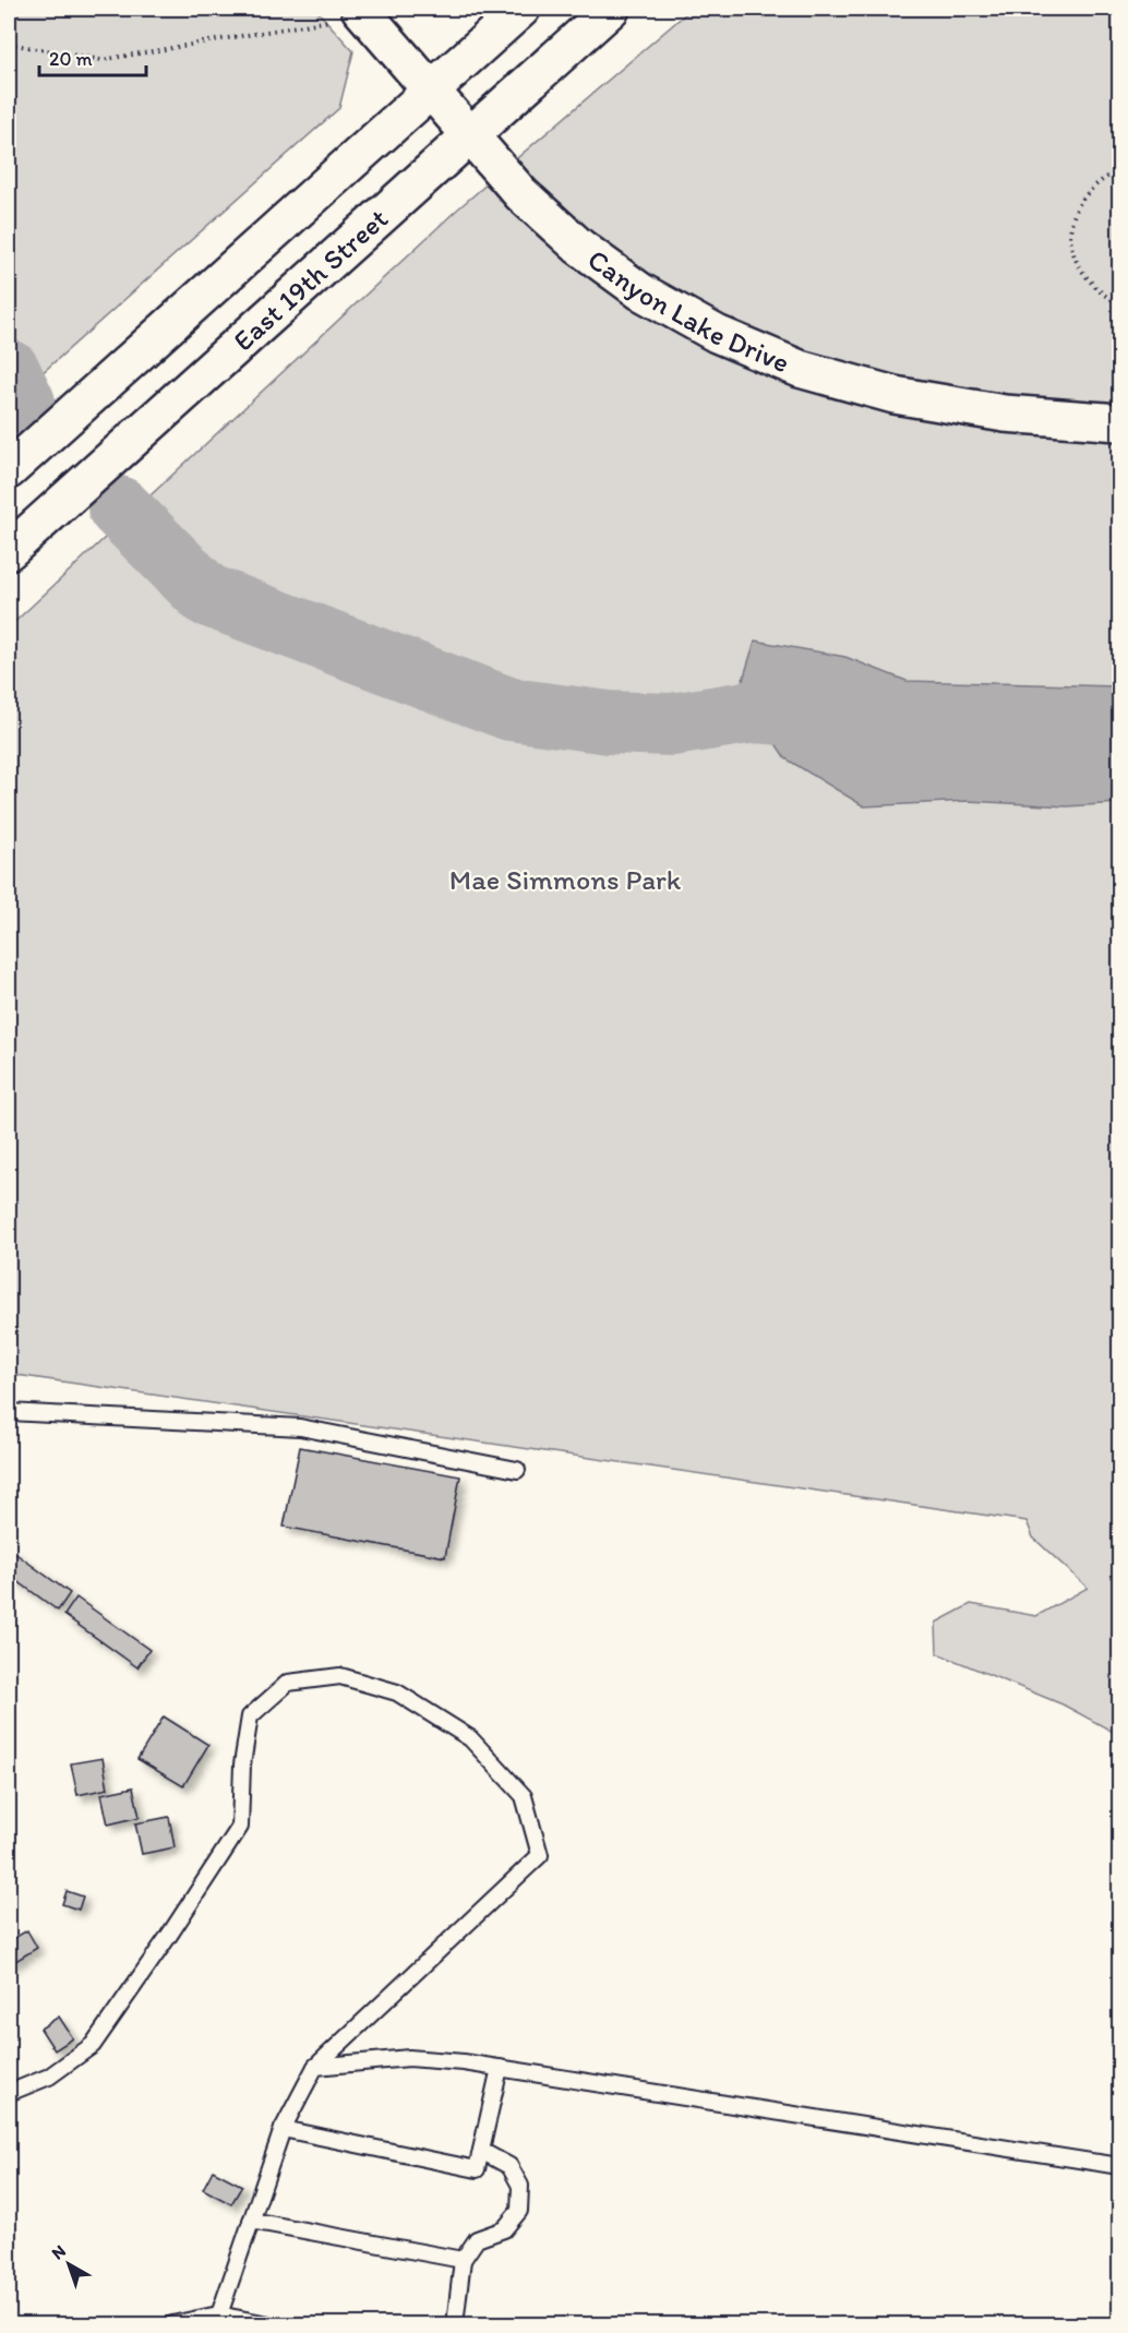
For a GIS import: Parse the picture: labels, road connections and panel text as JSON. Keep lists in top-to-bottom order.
{
  "streets": {
    "main road": ["East 19th Street", "Canyon Lake Drive"]
  },
  "crossings": [
    ["East 19th Street", "Canyon Lake Drive"]
  ],
  "parks": ["Mae Simmons Park"],
  "scale_bar": "20 m",
  "north": "top left"
}
